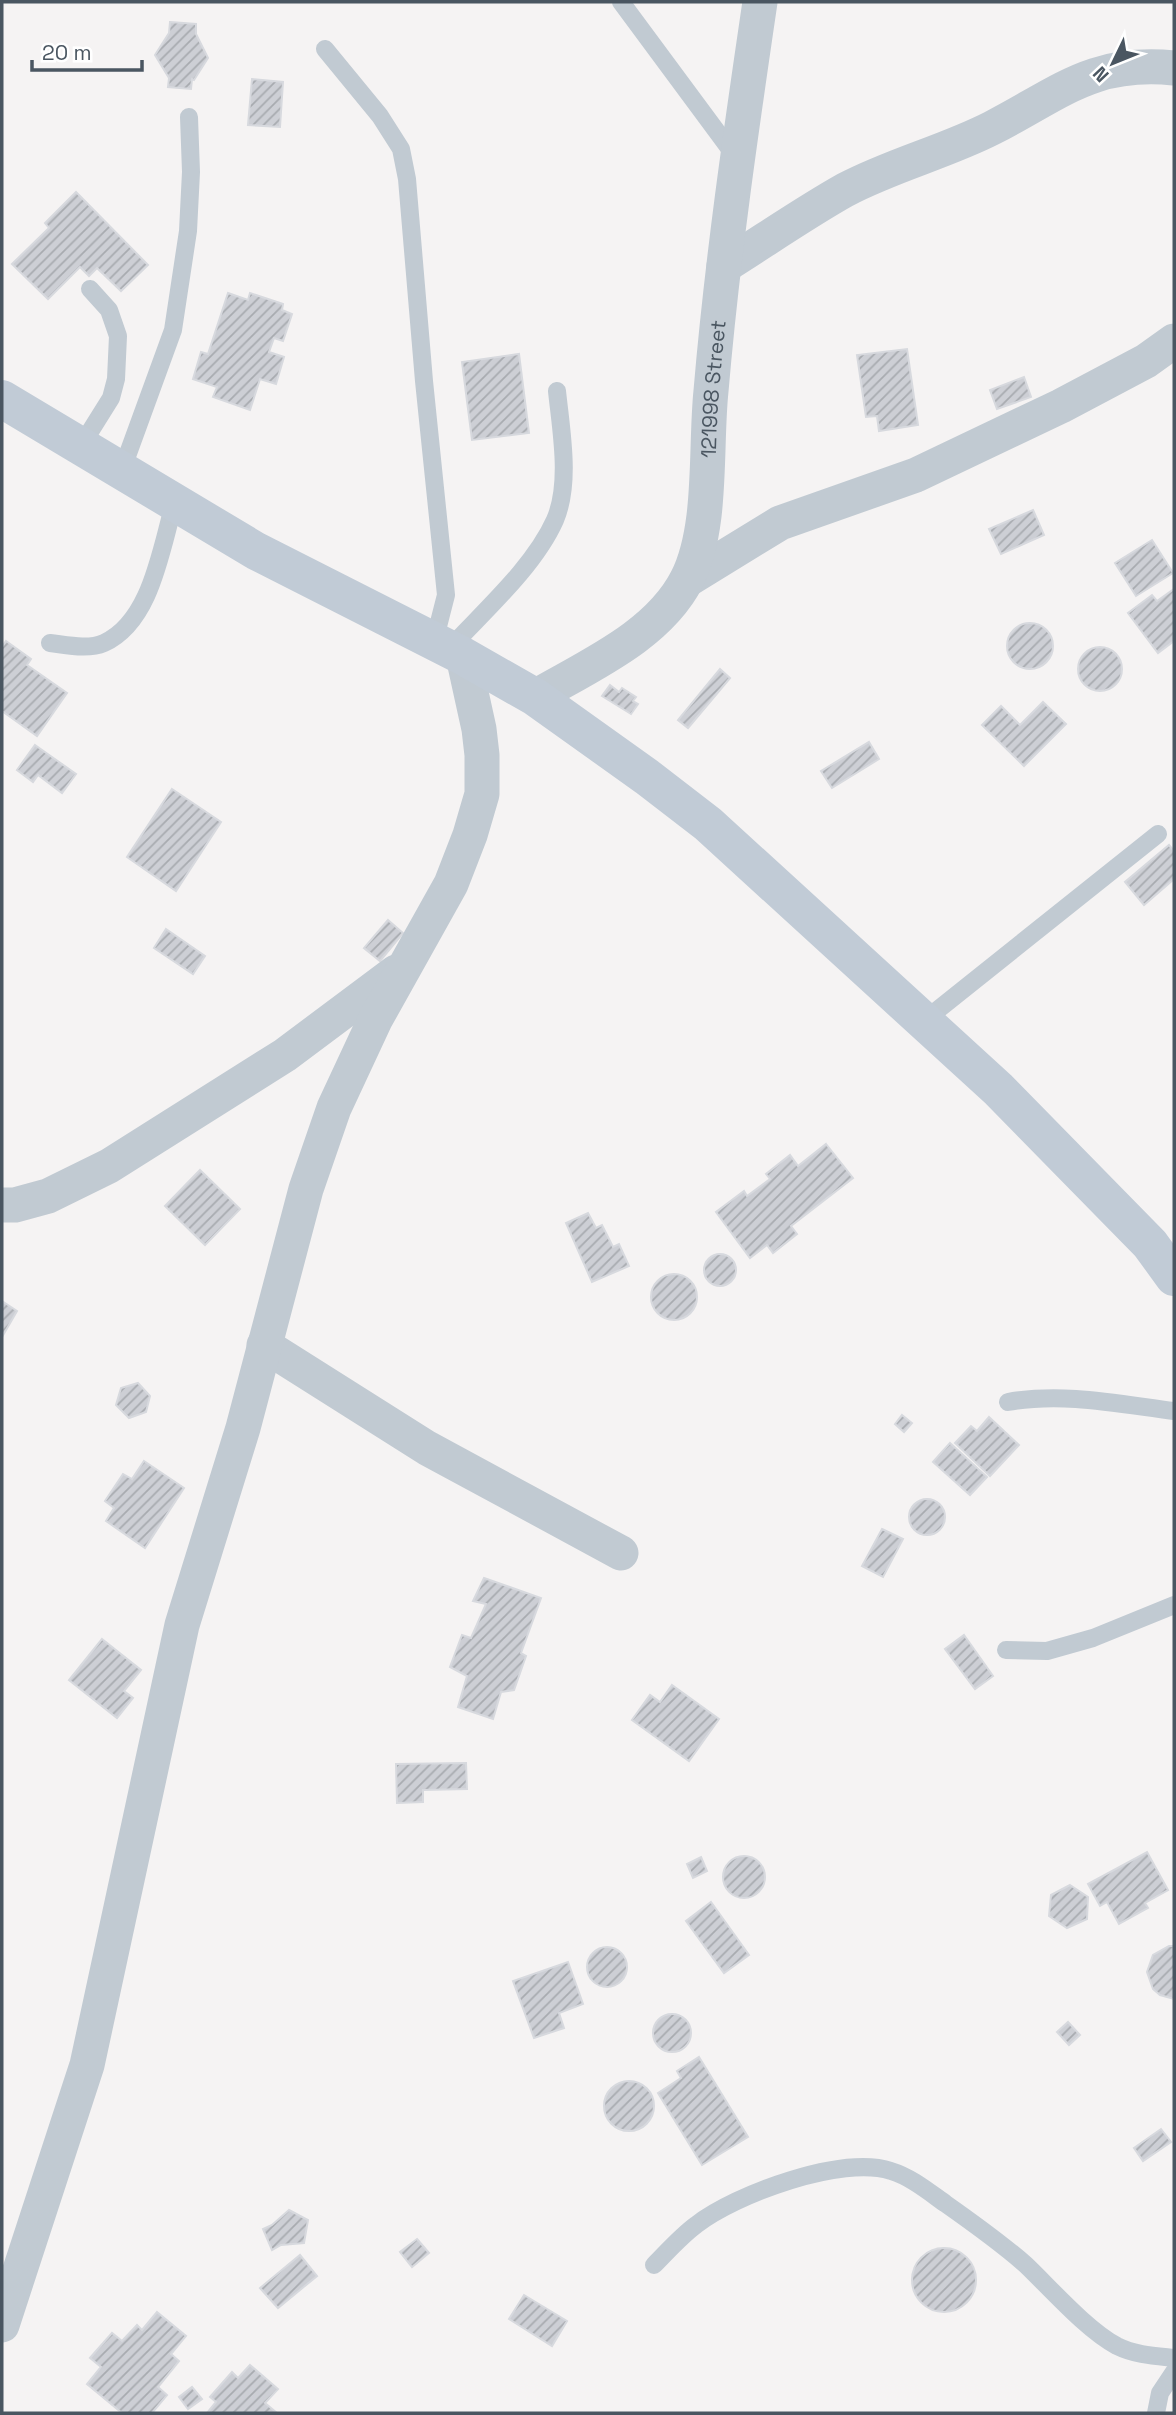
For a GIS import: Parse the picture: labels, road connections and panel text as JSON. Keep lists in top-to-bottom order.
{
  "streets": {
    "street": ["121998 Street"]
  },
  "scale_bar": "20 m",
  "north": "bottom left"
}
